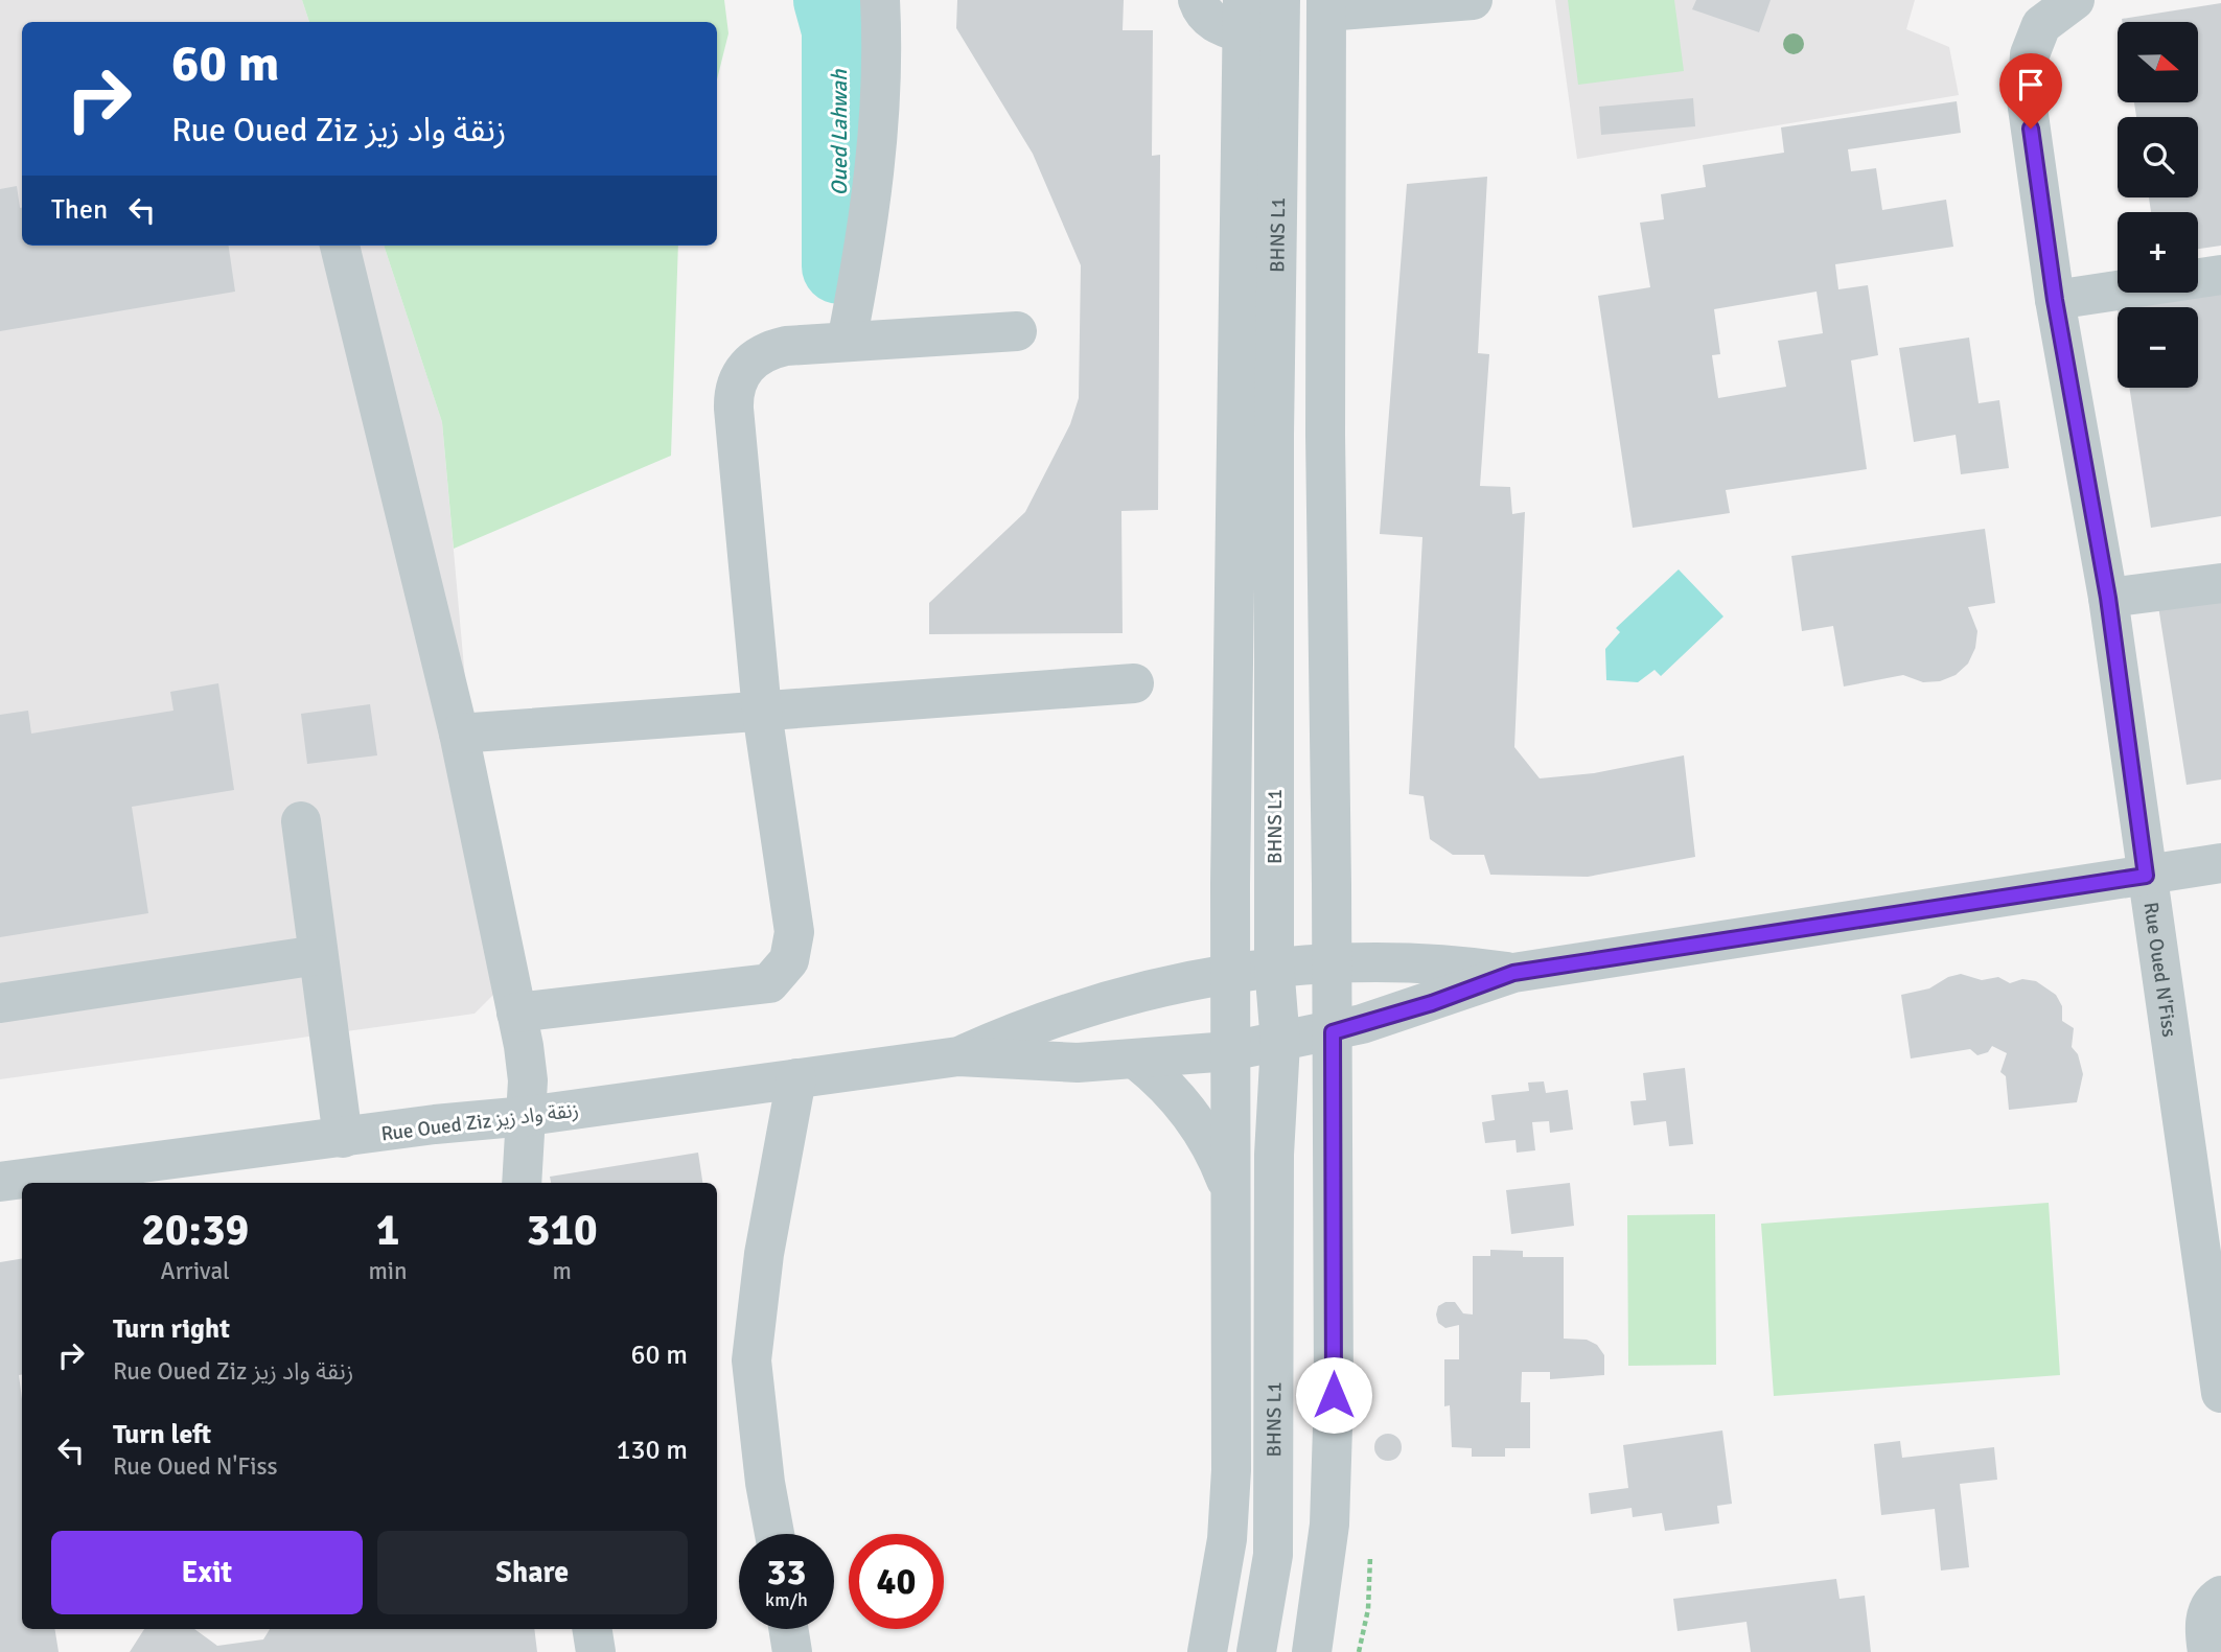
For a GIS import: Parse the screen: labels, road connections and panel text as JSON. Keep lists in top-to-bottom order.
{
  "streets": {
    "street": ["BHNS L1", "Rue Oued N'Fiss", "Rue Oued Ziz زنقة واد زيز"]
  },
  "crossings": [
    ["BHNS L1", "Rue Oued Ziz زنقة واد زيز"],
    ["Rue Oued N'Fiss", "Rue Oued Ziz زنقة واد زيز"]
  ],
  "water": ["Oued Lahwah"],
  "north": "right",
  "page": {
    "map_buttons": ["+", "−"],
    "turn": ["60 m", "Rue Oued Ziz زنقة واد زيز"],
    "then": "Then",
    "eta": [
      "20:39",
      "Arrival",
      "1",
      "min",
      "310",
      "m"
    ],
    "list": [
      {
        "name": "Turn right",
        "note": "Rue Oued Ziz زنقة واد زيز",
        "value": "60 m"
      },
      {
        "name": "Turn left",
        "note": "Rue Oued N'Fiss",
        "value": "130 m"
      }
    ],
    "buttons": ["Exit", "Share"],
    "speed": "33 km/h",
    "limit": "40"
  }
}
